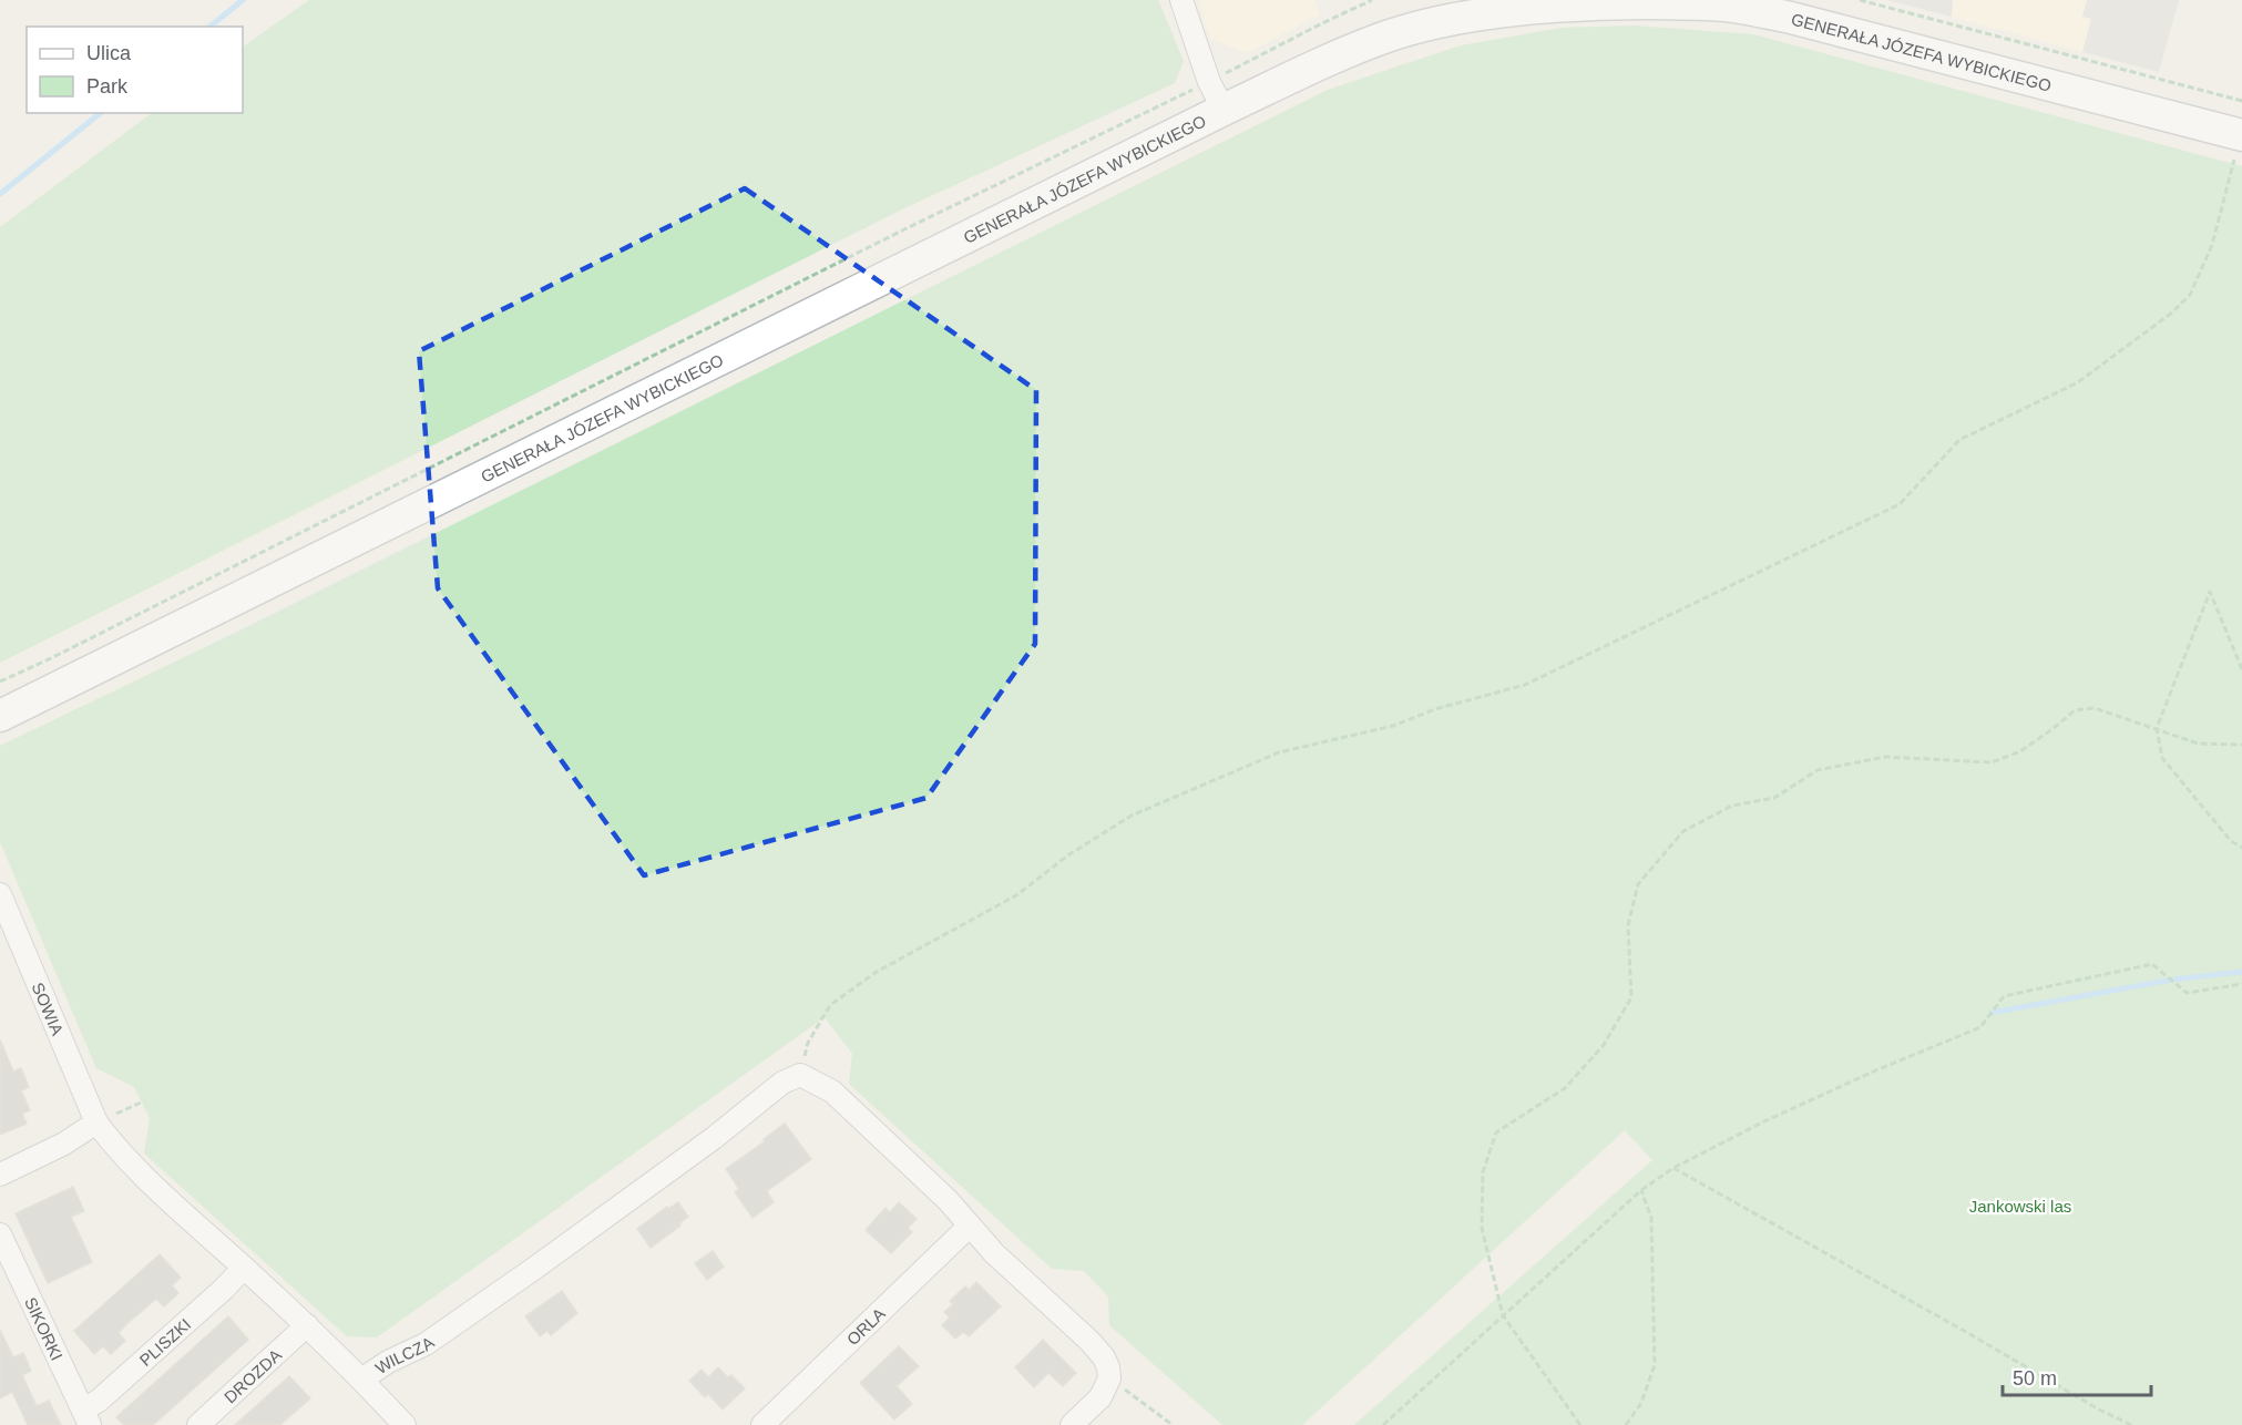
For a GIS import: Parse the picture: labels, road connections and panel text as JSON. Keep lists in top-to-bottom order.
{
  "streets": {
    "main road": ["GENERAŁA JÓZEFA WYBICKIEGO"],
    "street": [
      "SOWIA",
      "ORLA",
      "SIKORKI",
      "PLISZKI",
      "WILCZA",
      "DROZDA"
    ]
  },
  "crossings": [
    ["SOWIA", "WILCZA"],
    ["SIKORKI", "PLISZKI"],
    ["PLISZKI", "WILCZA"],
    ["WILCZA", "DROZDA"]
  ],
  "parks": ["Jankowski las"],
  "legend": ["Ulica", "Park"],
  "scale_bar": "50 m"
}
